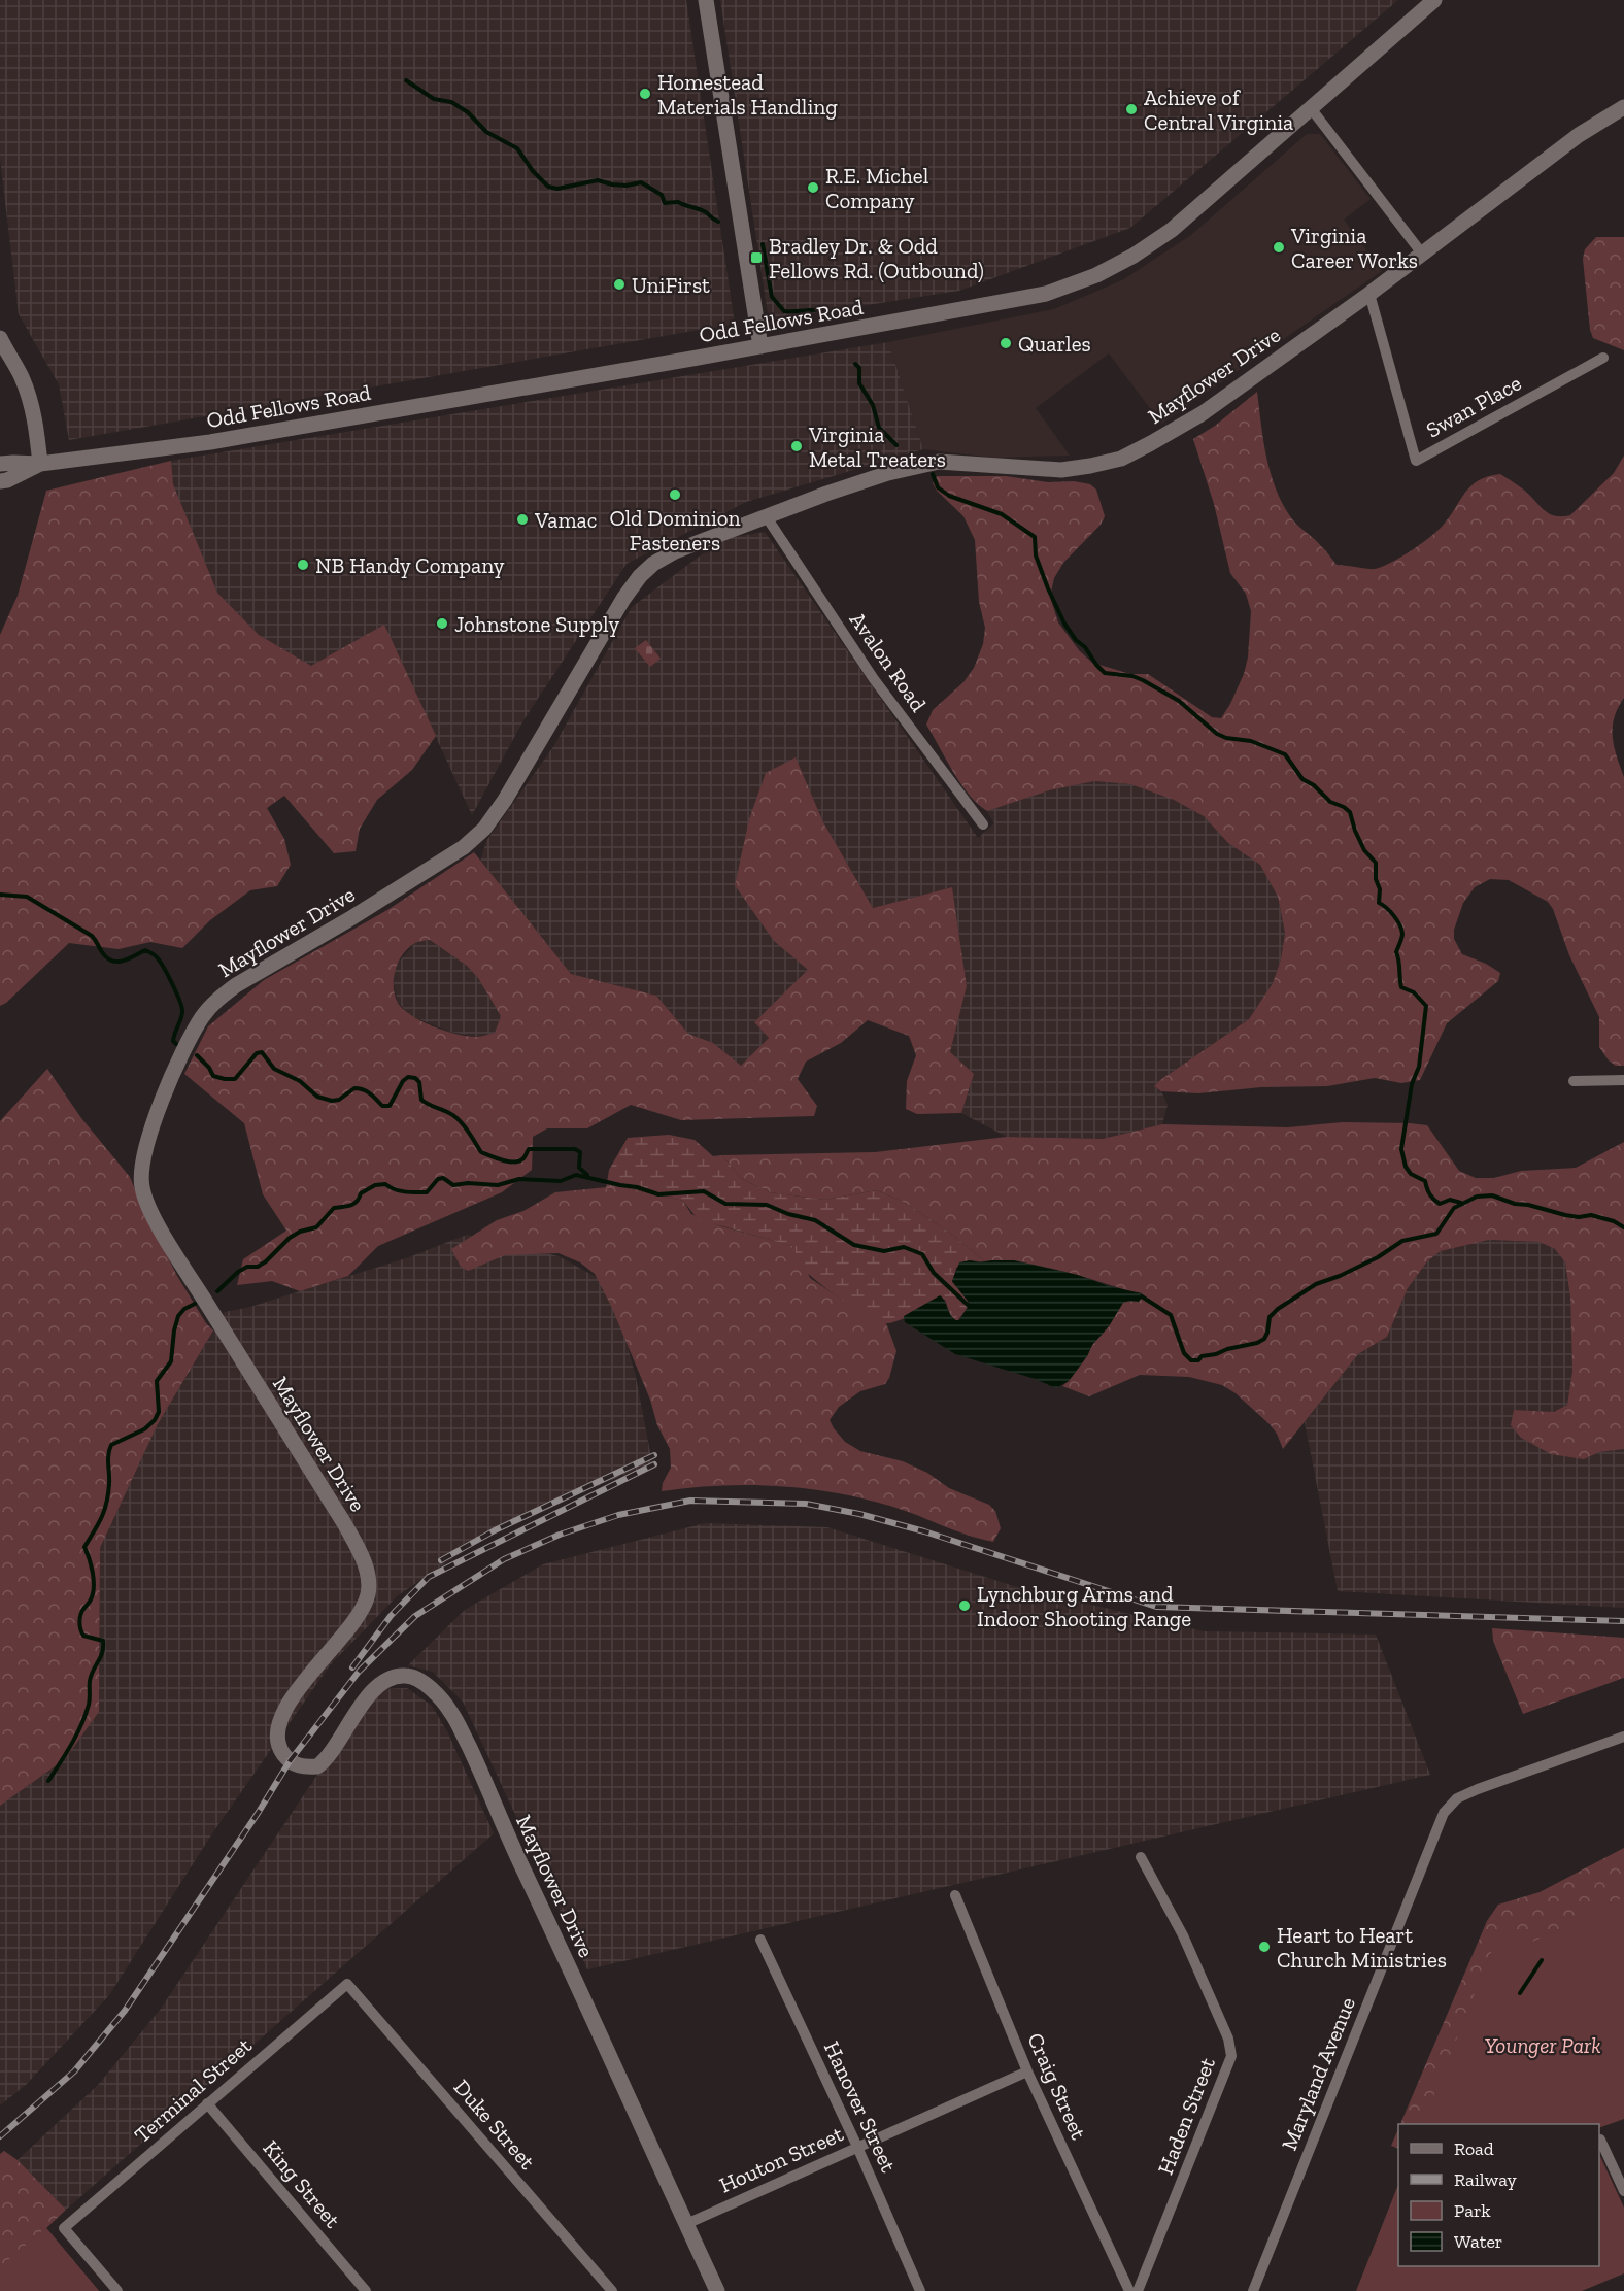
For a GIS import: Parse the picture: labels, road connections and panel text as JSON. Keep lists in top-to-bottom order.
{
  "streets": {
    "street": [
      "Odd Fellows Road",
      "Mayflower Drive",
      "Swan Place",
      "Avalon Road",
      "Maryland Avenue",
      "Craig Street",
      "Terminal Street",
      "Hanover Street",
      "Haden Street",
      "Duke Street",
      "Houton Street",
      "King Street"
    ]
  },
  "crossings": [
    ["Mayflower Drive", "Swan Place"],
    ["Mayflower Drive", "Avalon Road"],
    ["Mayflower Drive", "Houton Street"],
    ["Craig Street", "Houton Street"],
    ["Terminal Street", "Duke Street"],
    ["Terminal Street", "King Street"],
    ["Hanover Street", "Houton Street"]
  ],
  "parks": ["Younger Park"],
  "places": {
    "other": [
      "Homestead Materials Handling",
      "Achieve of Central Virginia",
      "R.E. Michel Company",
      "Virginia Career Works",
      "UniFirst",
      "Quarles",
      "Virginia Metal Treaters",
      "Old Dominion Fasteners",
      "Vamac",
      "NB Handy Company",
      "Johnstone Supply",
      "Lynchburg Arms and Indoor Shooting Range",
      "Heart to Heart Church Ministries"
    ],
    "transit": ["Bradley Dr. & Odd Fellows Rd. (Outbound)"]
  },
  "legend": [
    "Road",
    "Railway",
    "Park",
    "Water"
  ]
}
